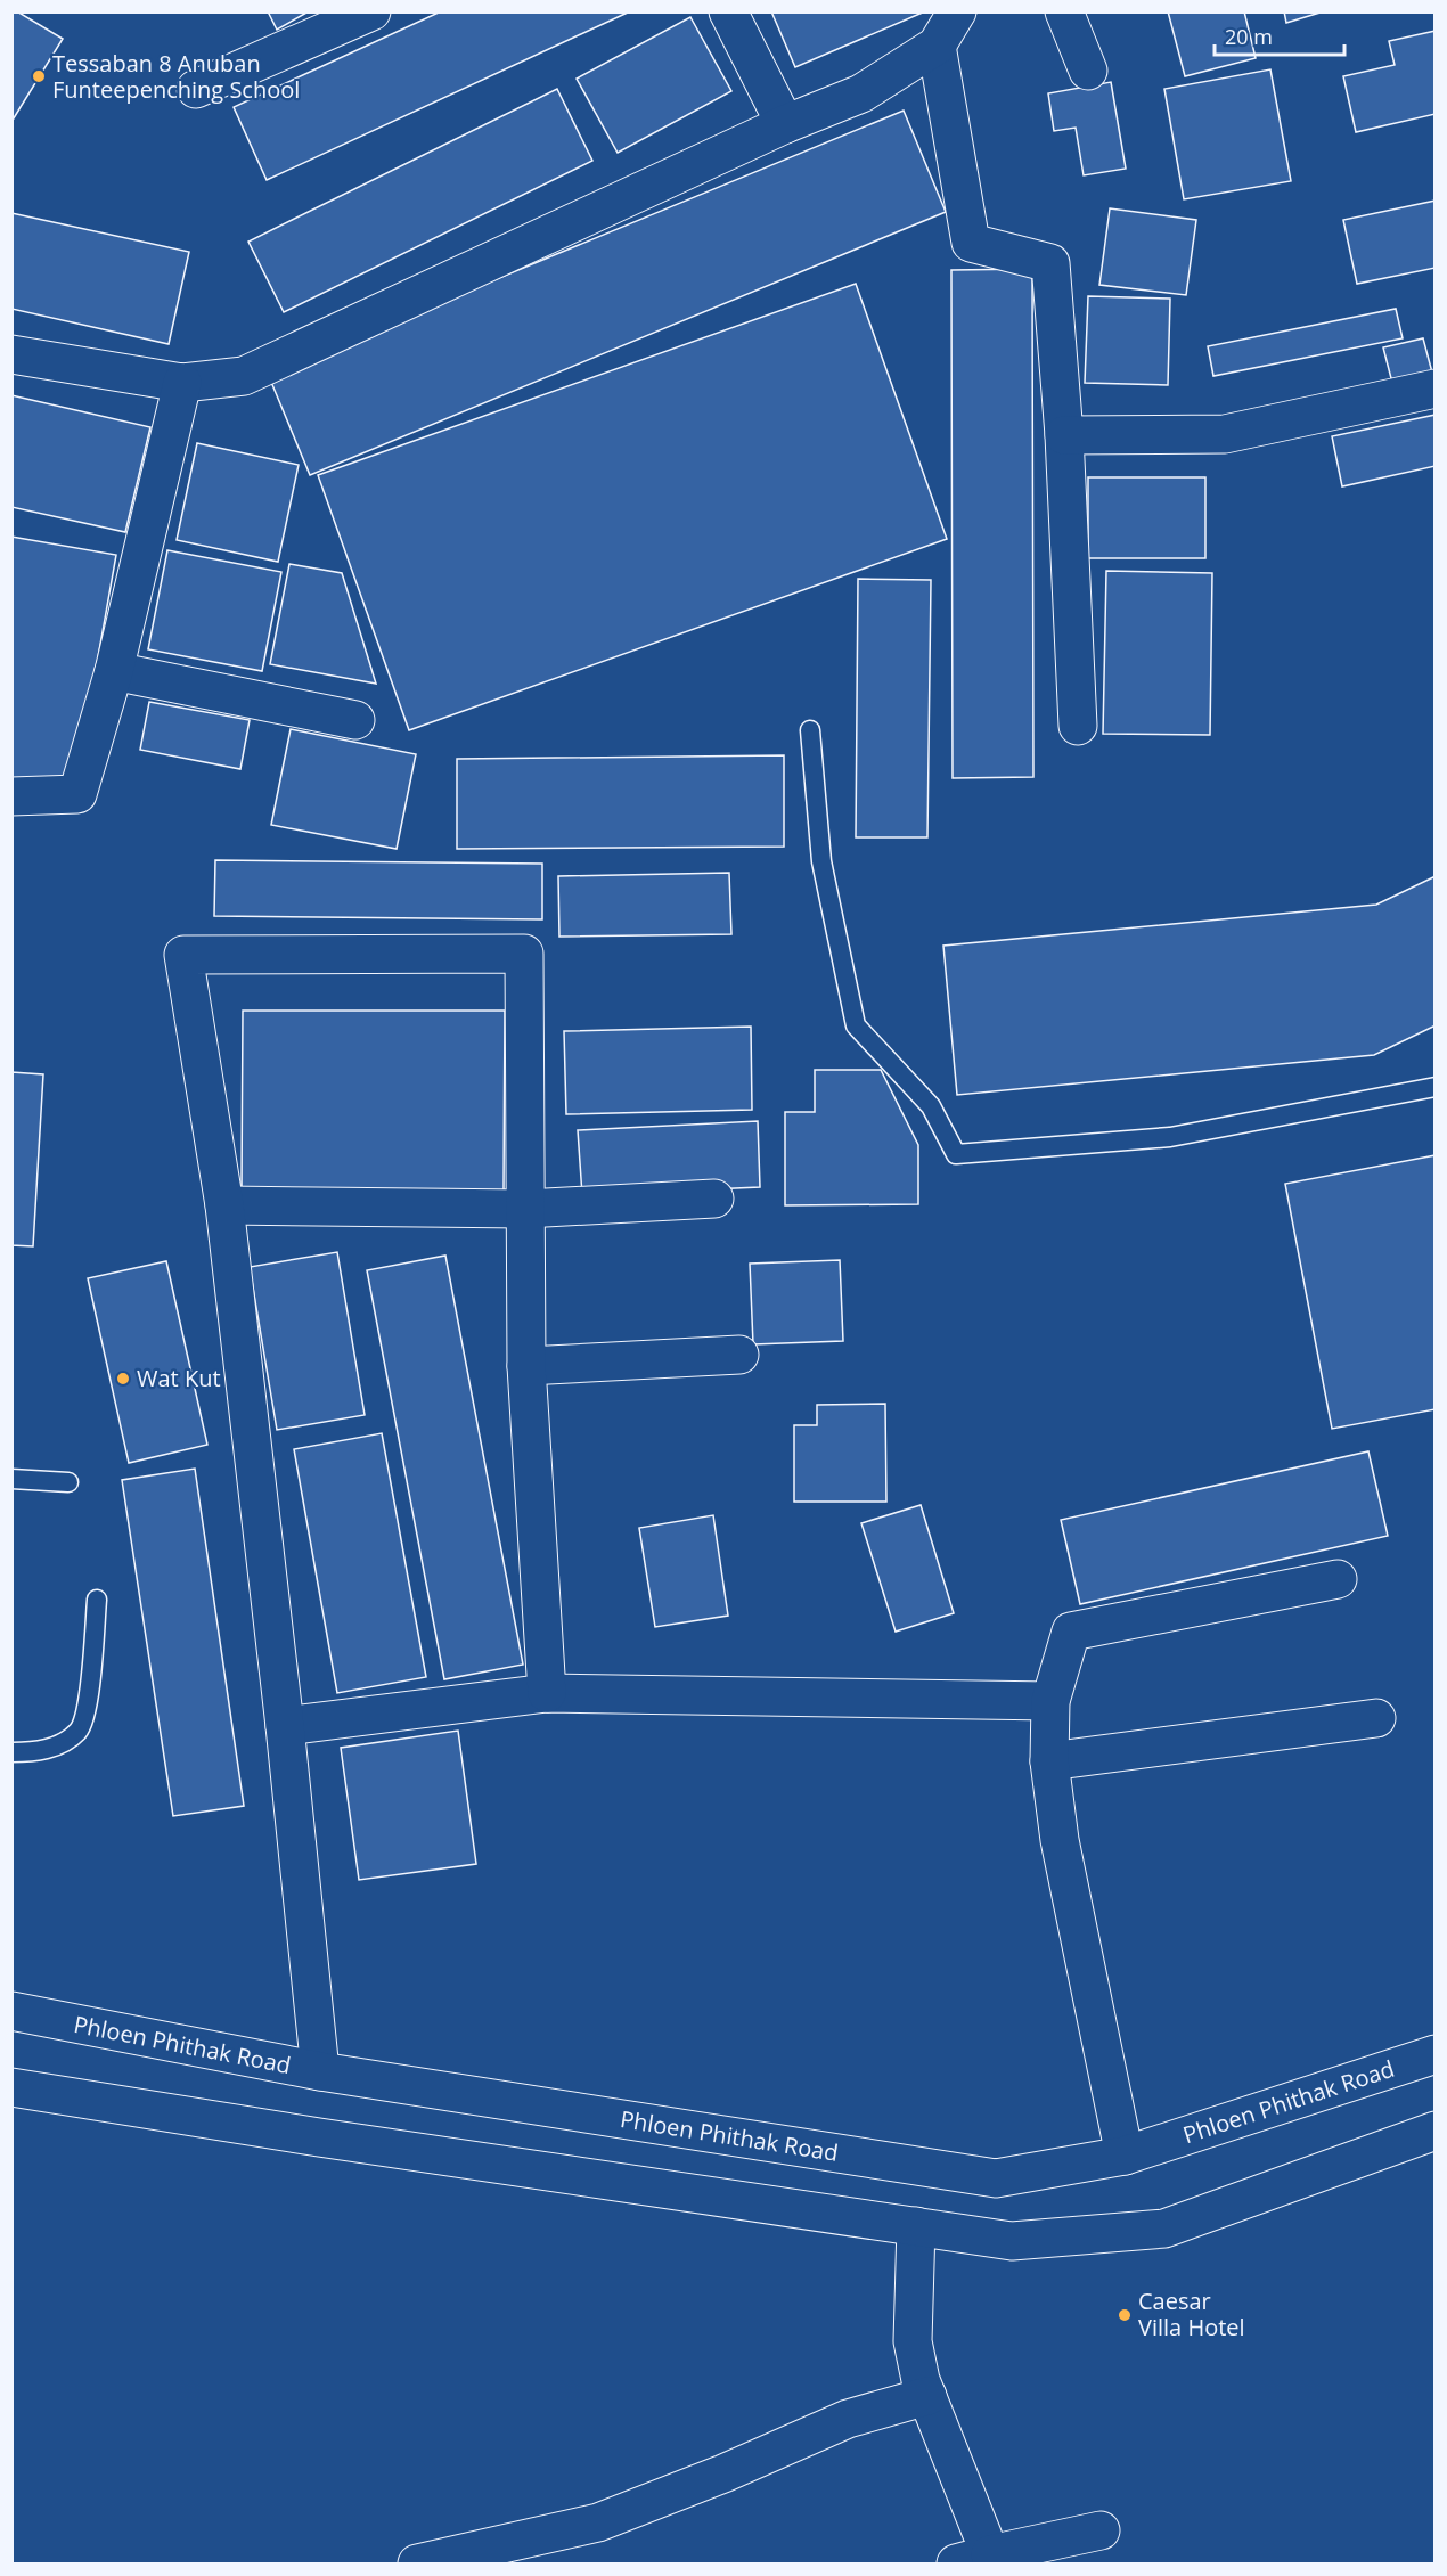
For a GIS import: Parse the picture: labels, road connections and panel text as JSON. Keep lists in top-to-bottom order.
{
  "streets": {
    "street": ["Phloen Phithak Road"]
  },
  "places": ["Tessaban 8 Anuban Funteepenching School", "Wat Kut", "Caesar Villa Hotel"],
  "scale_bar": "20 m"
}
